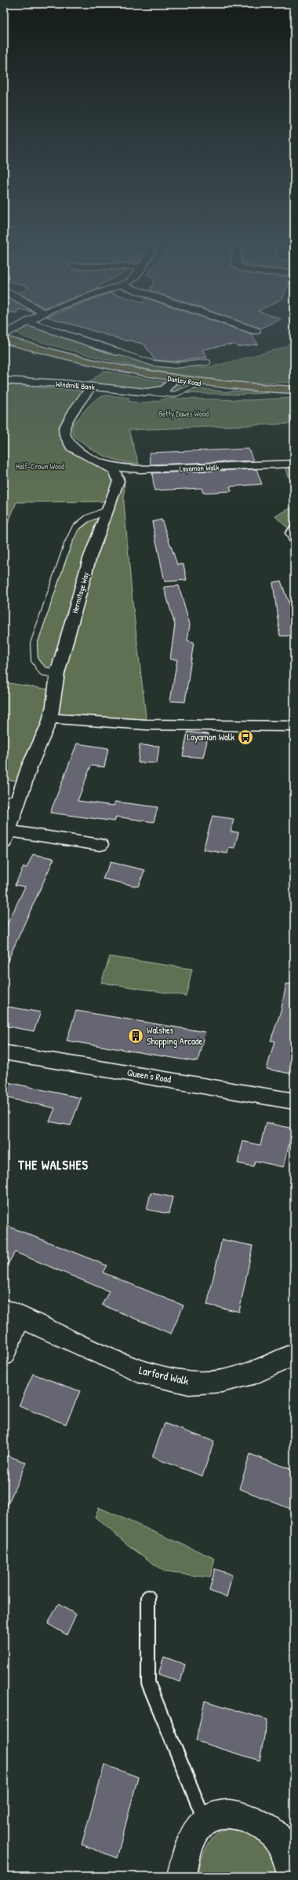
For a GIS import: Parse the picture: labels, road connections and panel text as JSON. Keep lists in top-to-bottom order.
{
  "streets": {
    "main road": ["Dunley Road"],
    "street": [
      "Windmill Bank",
      "Layamon Walk",
      "Hermitage Way",
      "Queen's Road",
      "Larford Walk"
    ]
  },
  "crossings": [
    ["Dunley Road", "Windmill Bank"],
    ["Windmill Bank", "Hermitage Way"],
    ["Layamon Walk", "Hermitage Way"]
  ],
  "districts": ["THE WALSHES"],
  "parks": ["Betty Dawes Wood", "Half-Crown Wood"],
  "places": {
    "bus stop": ["Layamon Walk"],
    "building": ["Walshes Shopping Arcade"]
  }
}
